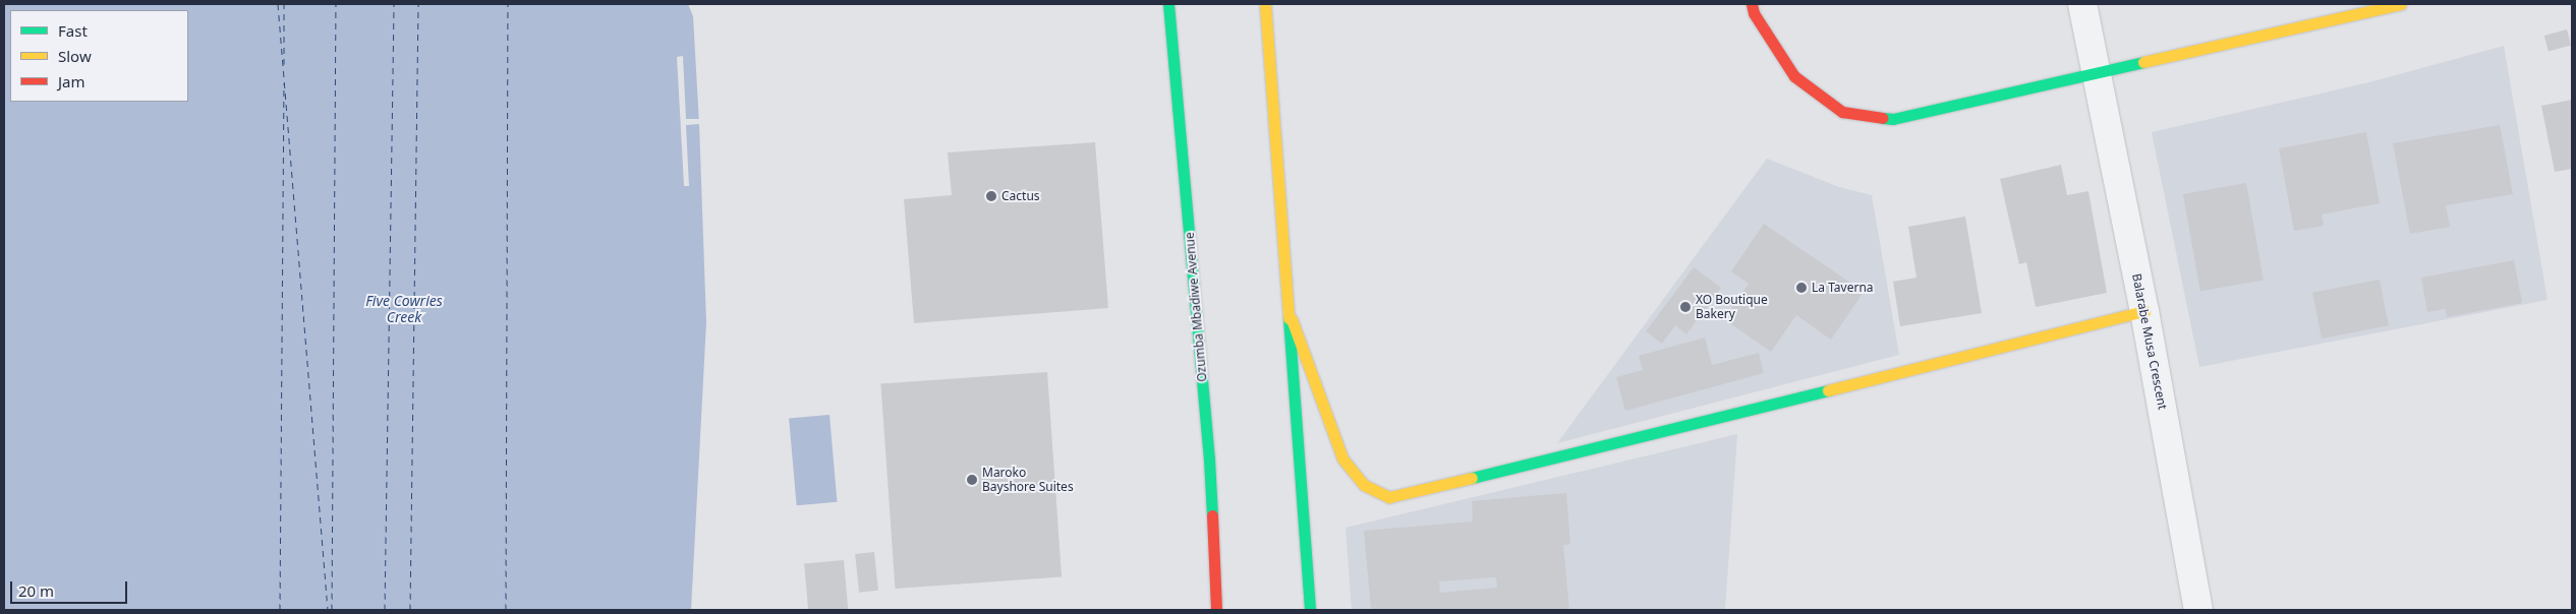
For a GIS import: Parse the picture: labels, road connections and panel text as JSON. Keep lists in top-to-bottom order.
{
  "streets": {
    "main road": ["Ozumba Mbadiwe Avenue"],
    "street": ["Balarabe Musa Crescent"]
  },
  "water": ["Five Cowries Creek"],
  "places": [
    "Cactus",
    "La Taverna",
    "XO Boutique Bakery",
    "Maroko Bayshore Suites"
  ],
  "legend": ["Fast", "Slow", "Jam"],
  "scale_bar": "20 m"
}
